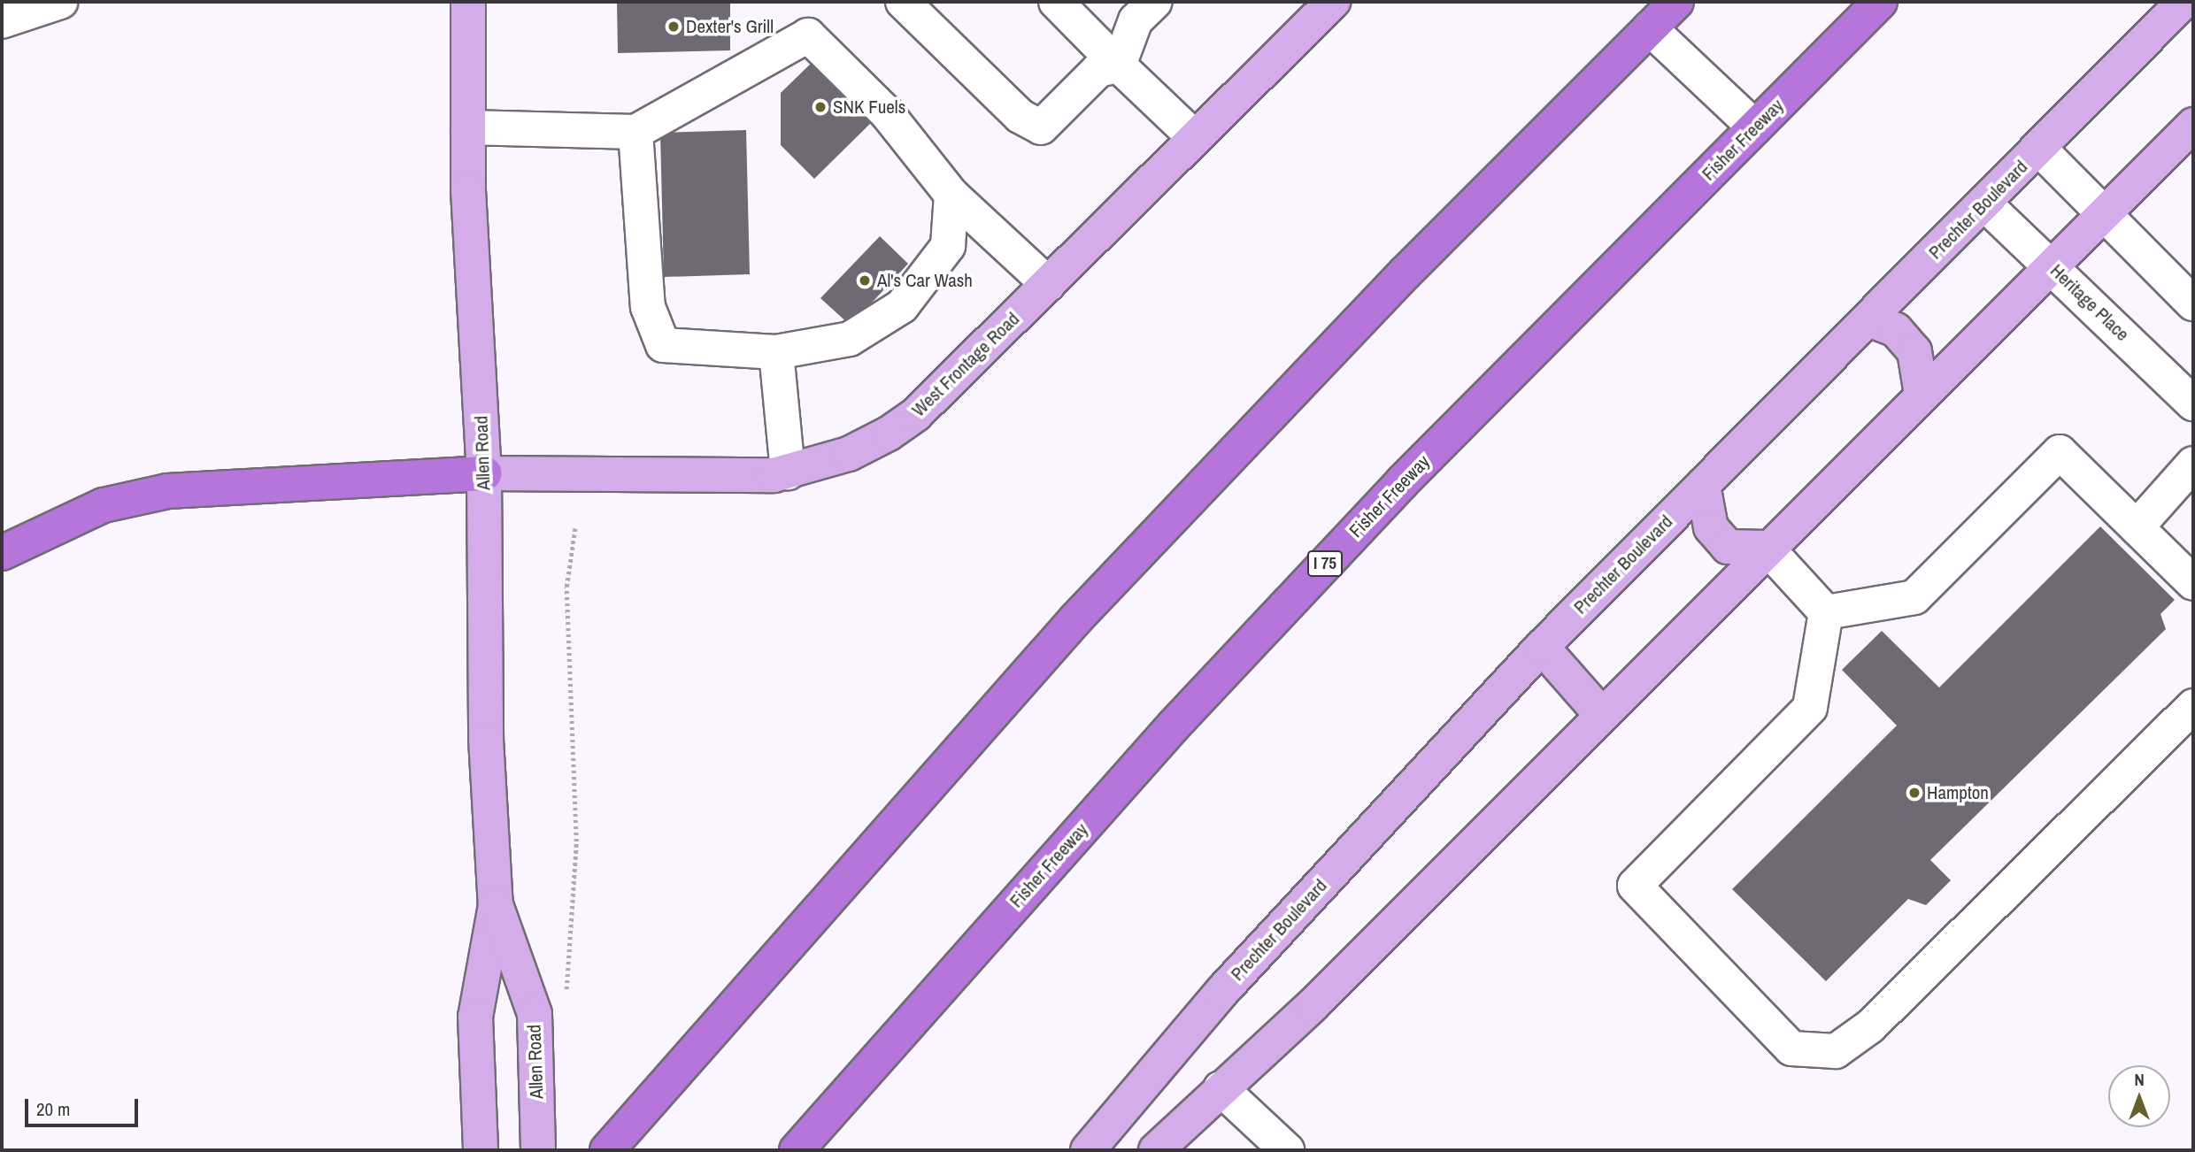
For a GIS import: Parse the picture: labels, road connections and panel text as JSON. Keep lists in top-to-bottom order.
{
  "streets": {
    "highway": ["Fisher Freeway", "I 75"],
    "main road": ["Prechter Boulevard", "West Frontage Road", "Allen Road"],
    "street": ["Heritage Place"]
  },
  "crossings": [
    ["Prechter Boulevard", "Heritage Place"],
    ["West Frontage Road", "Allen Road"]
  ],
  "places": [
    "Dexter's Grill",
    "SNK Fuels",
    "Al's Car Wash",
    "Hampton"
  ],
  "scale_bar": "20 m",
  "north": "top"
}
